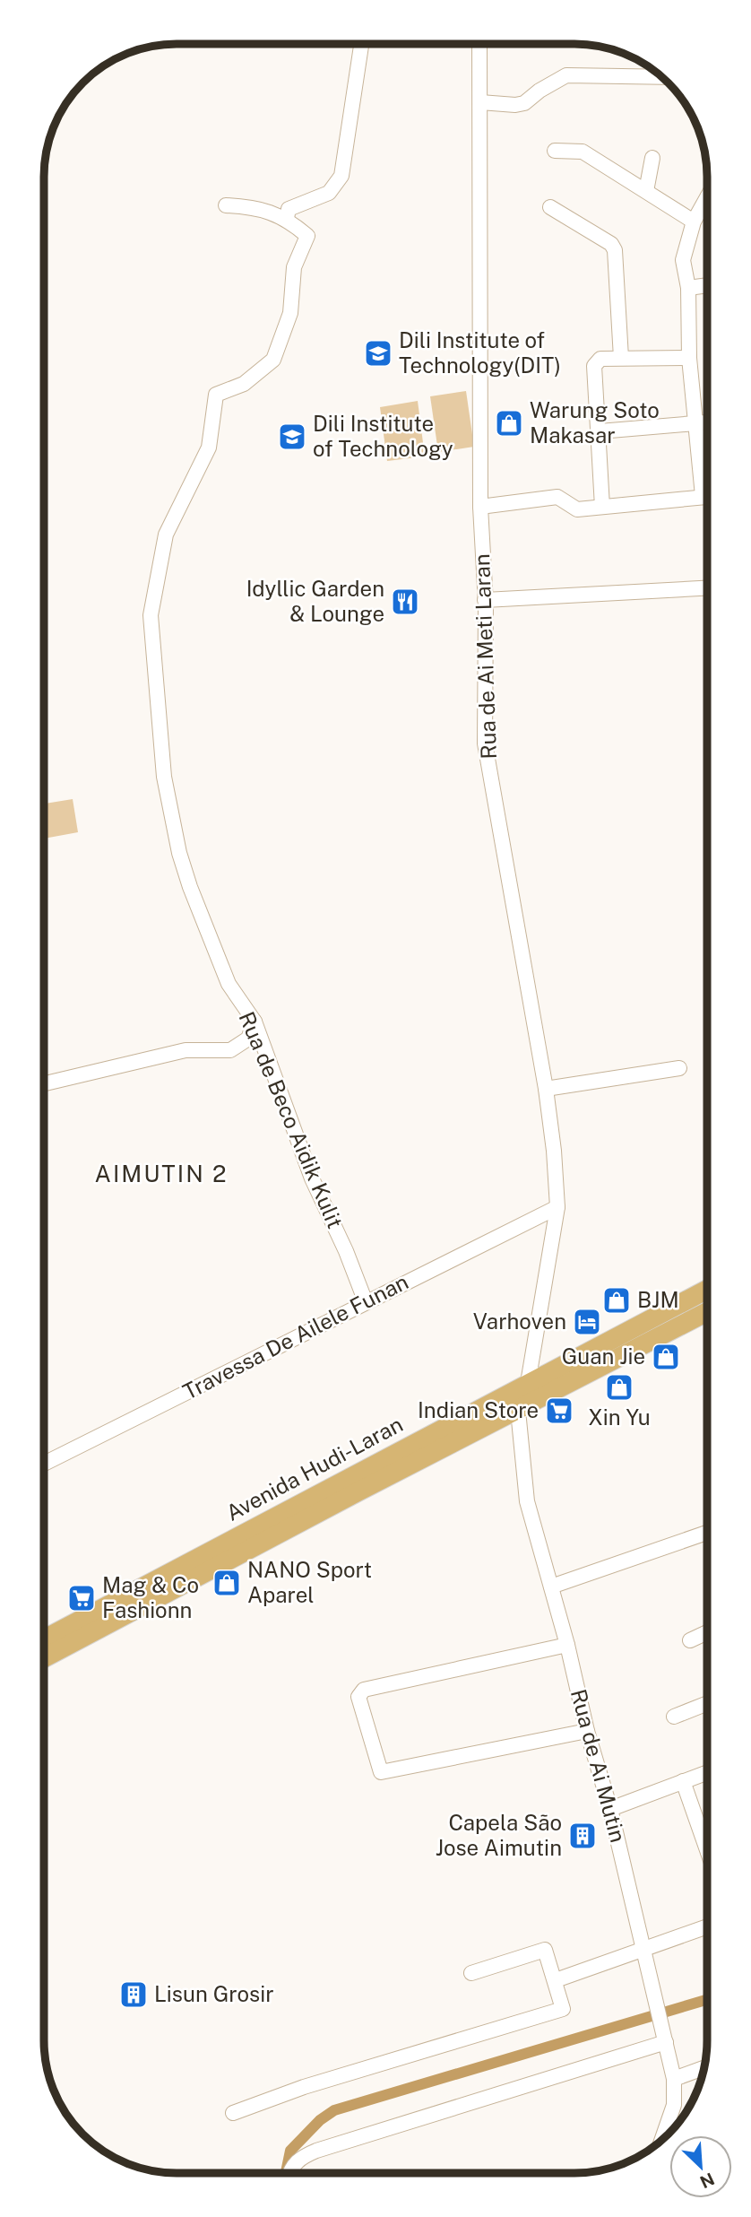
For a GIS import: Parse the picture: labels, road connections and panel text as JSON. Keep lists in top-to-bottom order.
{
  "streets": {
    "main road": ["Avenida Hudi-Laran"],
    "street": [
      "Rua de Ai Meti Laran",
      "Rua de Beco Aidik Kulit",
      "Travessa De Ailele Funan",
      "Rua de Ai Mutin"
    ]
  },
  "crossings": [
    ["Rua de Ai Meti Laran", "Travessa De Ailele Funan"],
    ["Rua de Ai Meti Laran", "Avenida Hudi-Laran"],
    ["Rua de Ai Meti Laran", "Rua de Ai Mutin"],
    ["Rua de Beco Aidik Kulit", "Travessa De Ailele Funan"],
    ["Avenida Hudi-Laran", "Rua de Ai Mutin"]
  ],
  "districts": ["AIMUTIN 2"],
  "places": {
    "school or university": ["Dili Institute of Technology(DIT)", "Dili Institute of Technology"],
    "shop": [
      "Warung Soto Makasar",
      "BJM",
      "Guan Jie",
      "Xin Yu",
      "NANO Sport Aparel"
    ],
    "restaurant": ["Idyllic Garden & Lounge"],
    "hotel": ["Varhoven"],
    "supermarket": ["Indian Store", "Mag & Co Fashionn"],
    "building": ["Capela São Jose Aimutin", "Lisun Grosir"]
  },
  "north": "bottom right"
}
